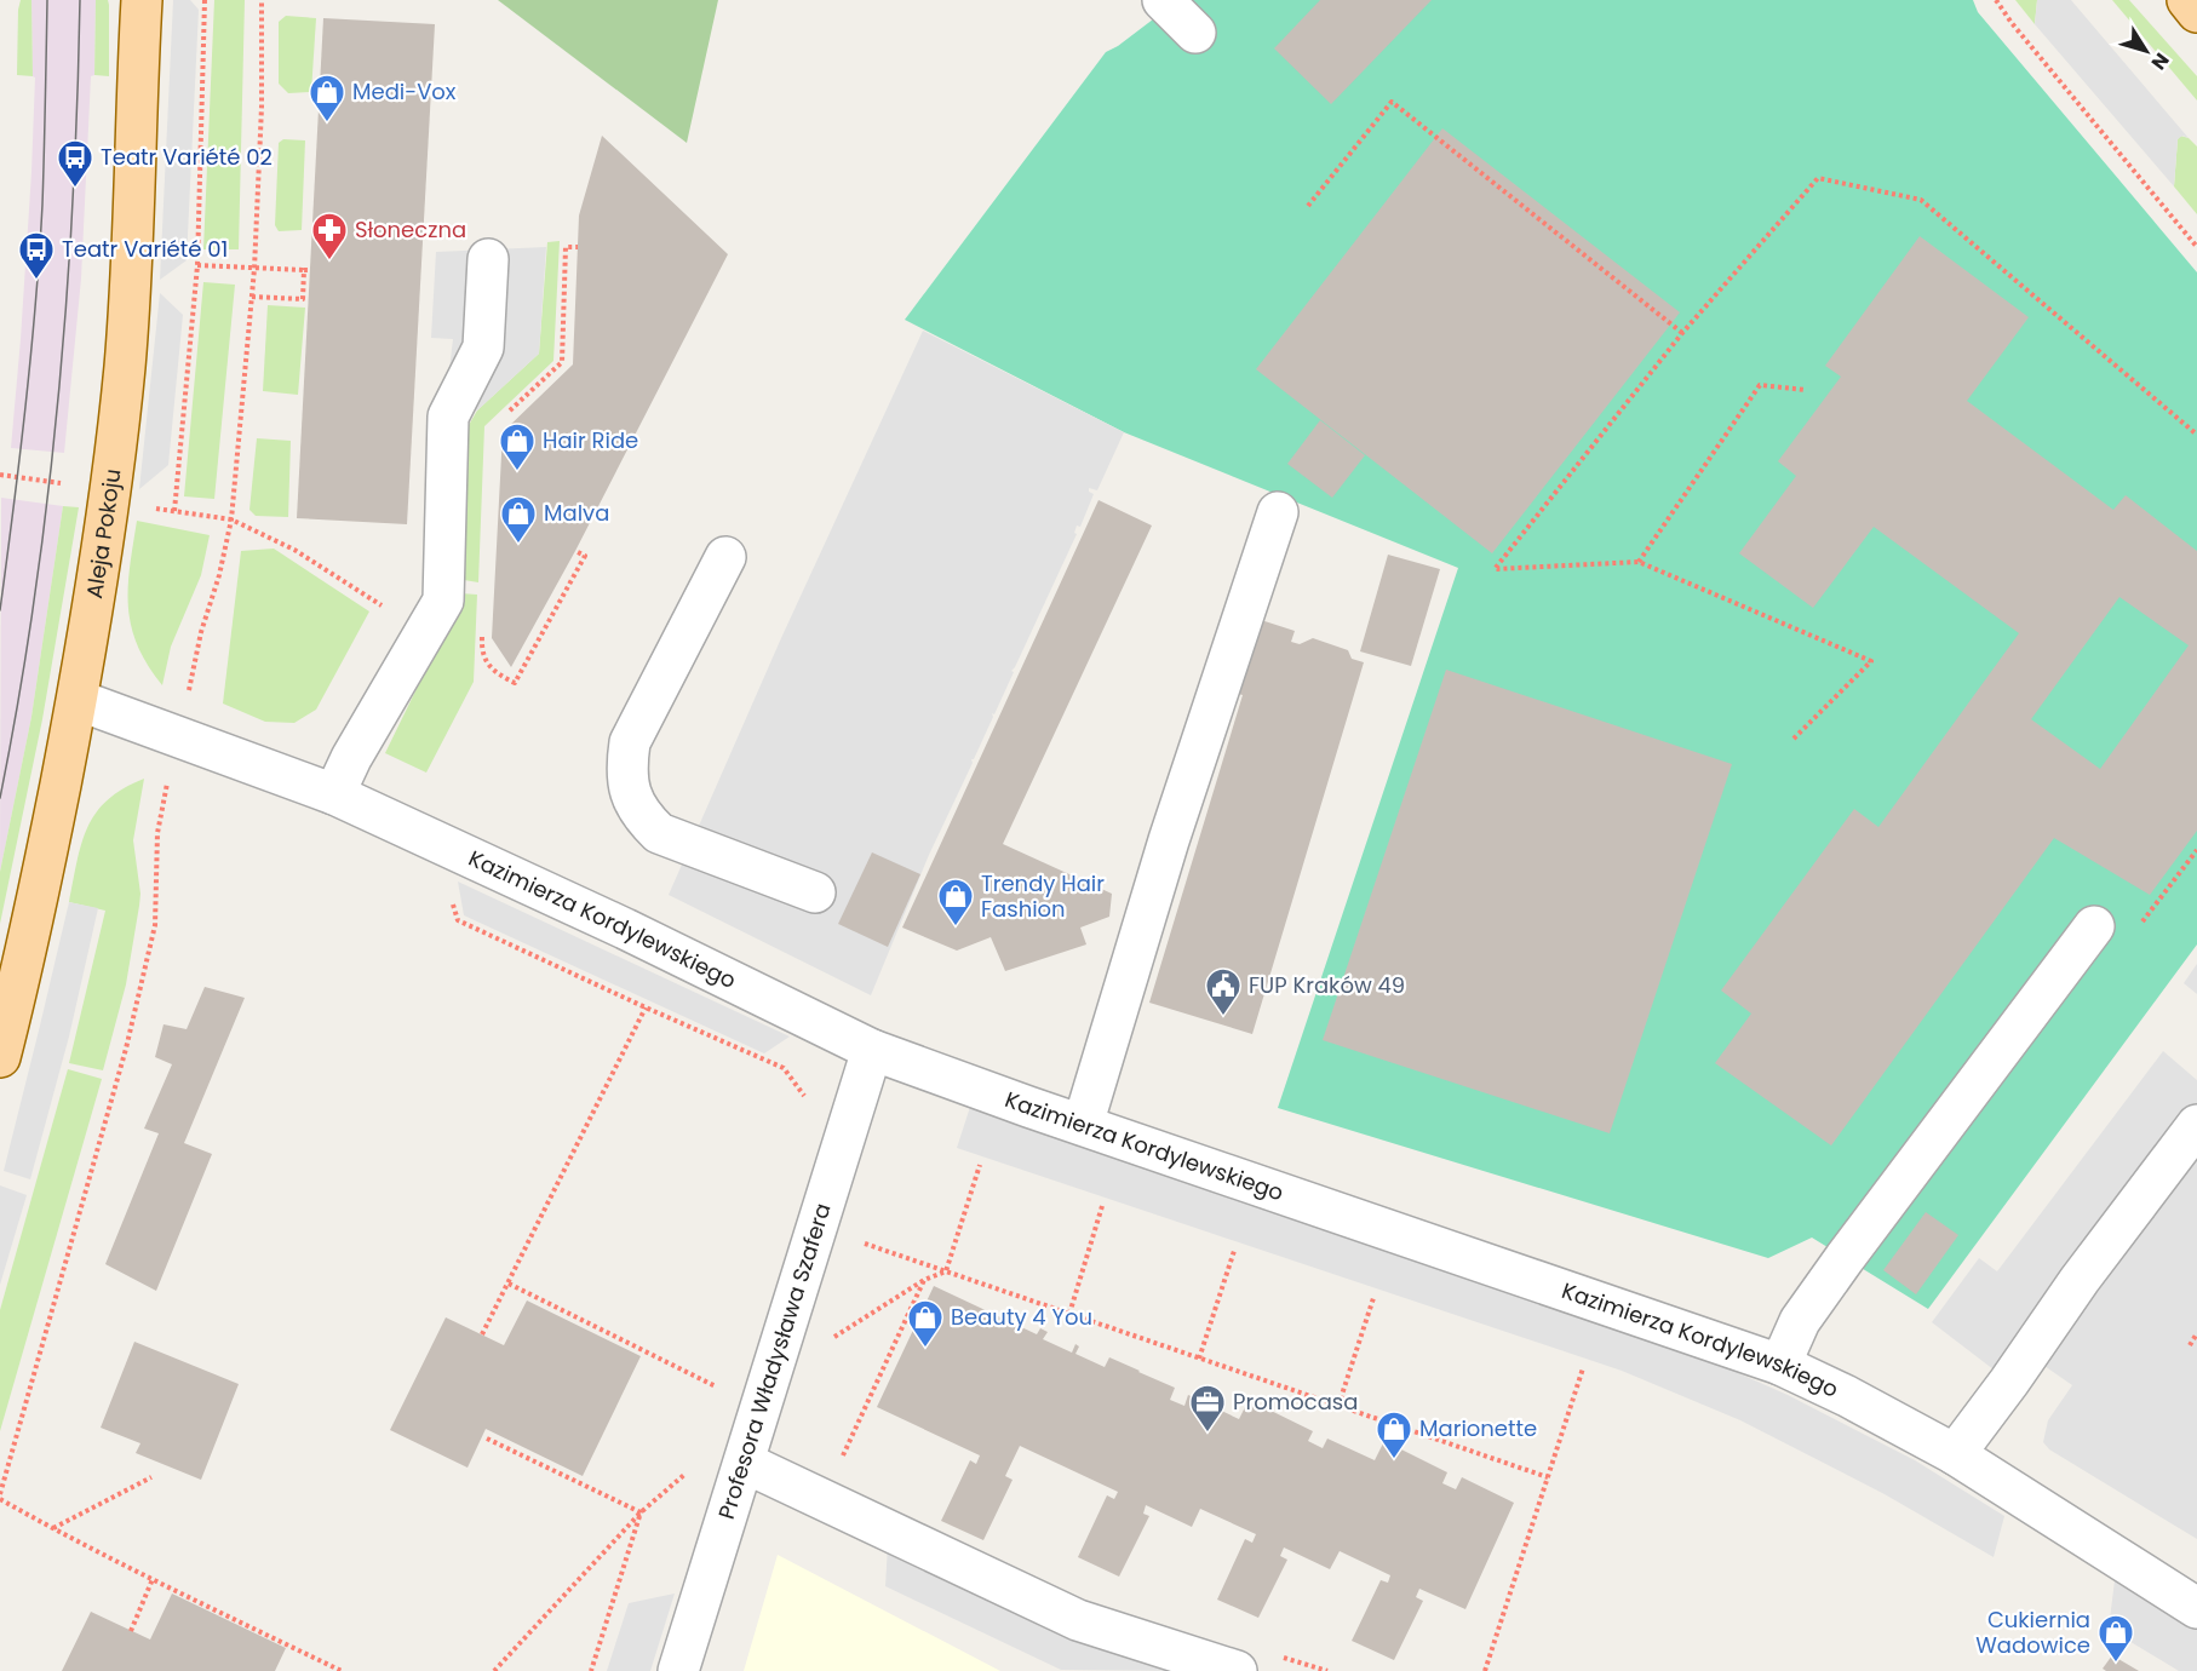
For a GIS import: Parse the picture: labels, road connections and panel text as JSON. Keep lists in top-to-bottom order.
{
  "streets": {
    "main road": ["Aleja Pokoju"],
    "street": ["Kazimierza Kordylewskiego", "Profesora Władysława Szafera"]
  },
  "crossings": [
    ["Aleja Pokoju", "Kazimierza Kordylewskiego"],
    ["Kazimierza Kordylewskiego", "Profesora Władysława Szafera"]
  ],
  "places": {
    "shop": [
      "Medi-Vox",
      "Hair Ride",
      "Malva",
      "Trendy Hair Fashion",
      "Beauty 4 You",
      "Marionette",
      "Cukiernia Wadowice"
    ],
    "bus stop": ["Teatr Variété 02", "Teatr Variété 01"],
    "pharmacy": ["Słoneczna"],
    "public building": ["FUP Kraków 49"],
    "office": ["Promocasa"]
  },
  "north": "bottom right"
}
